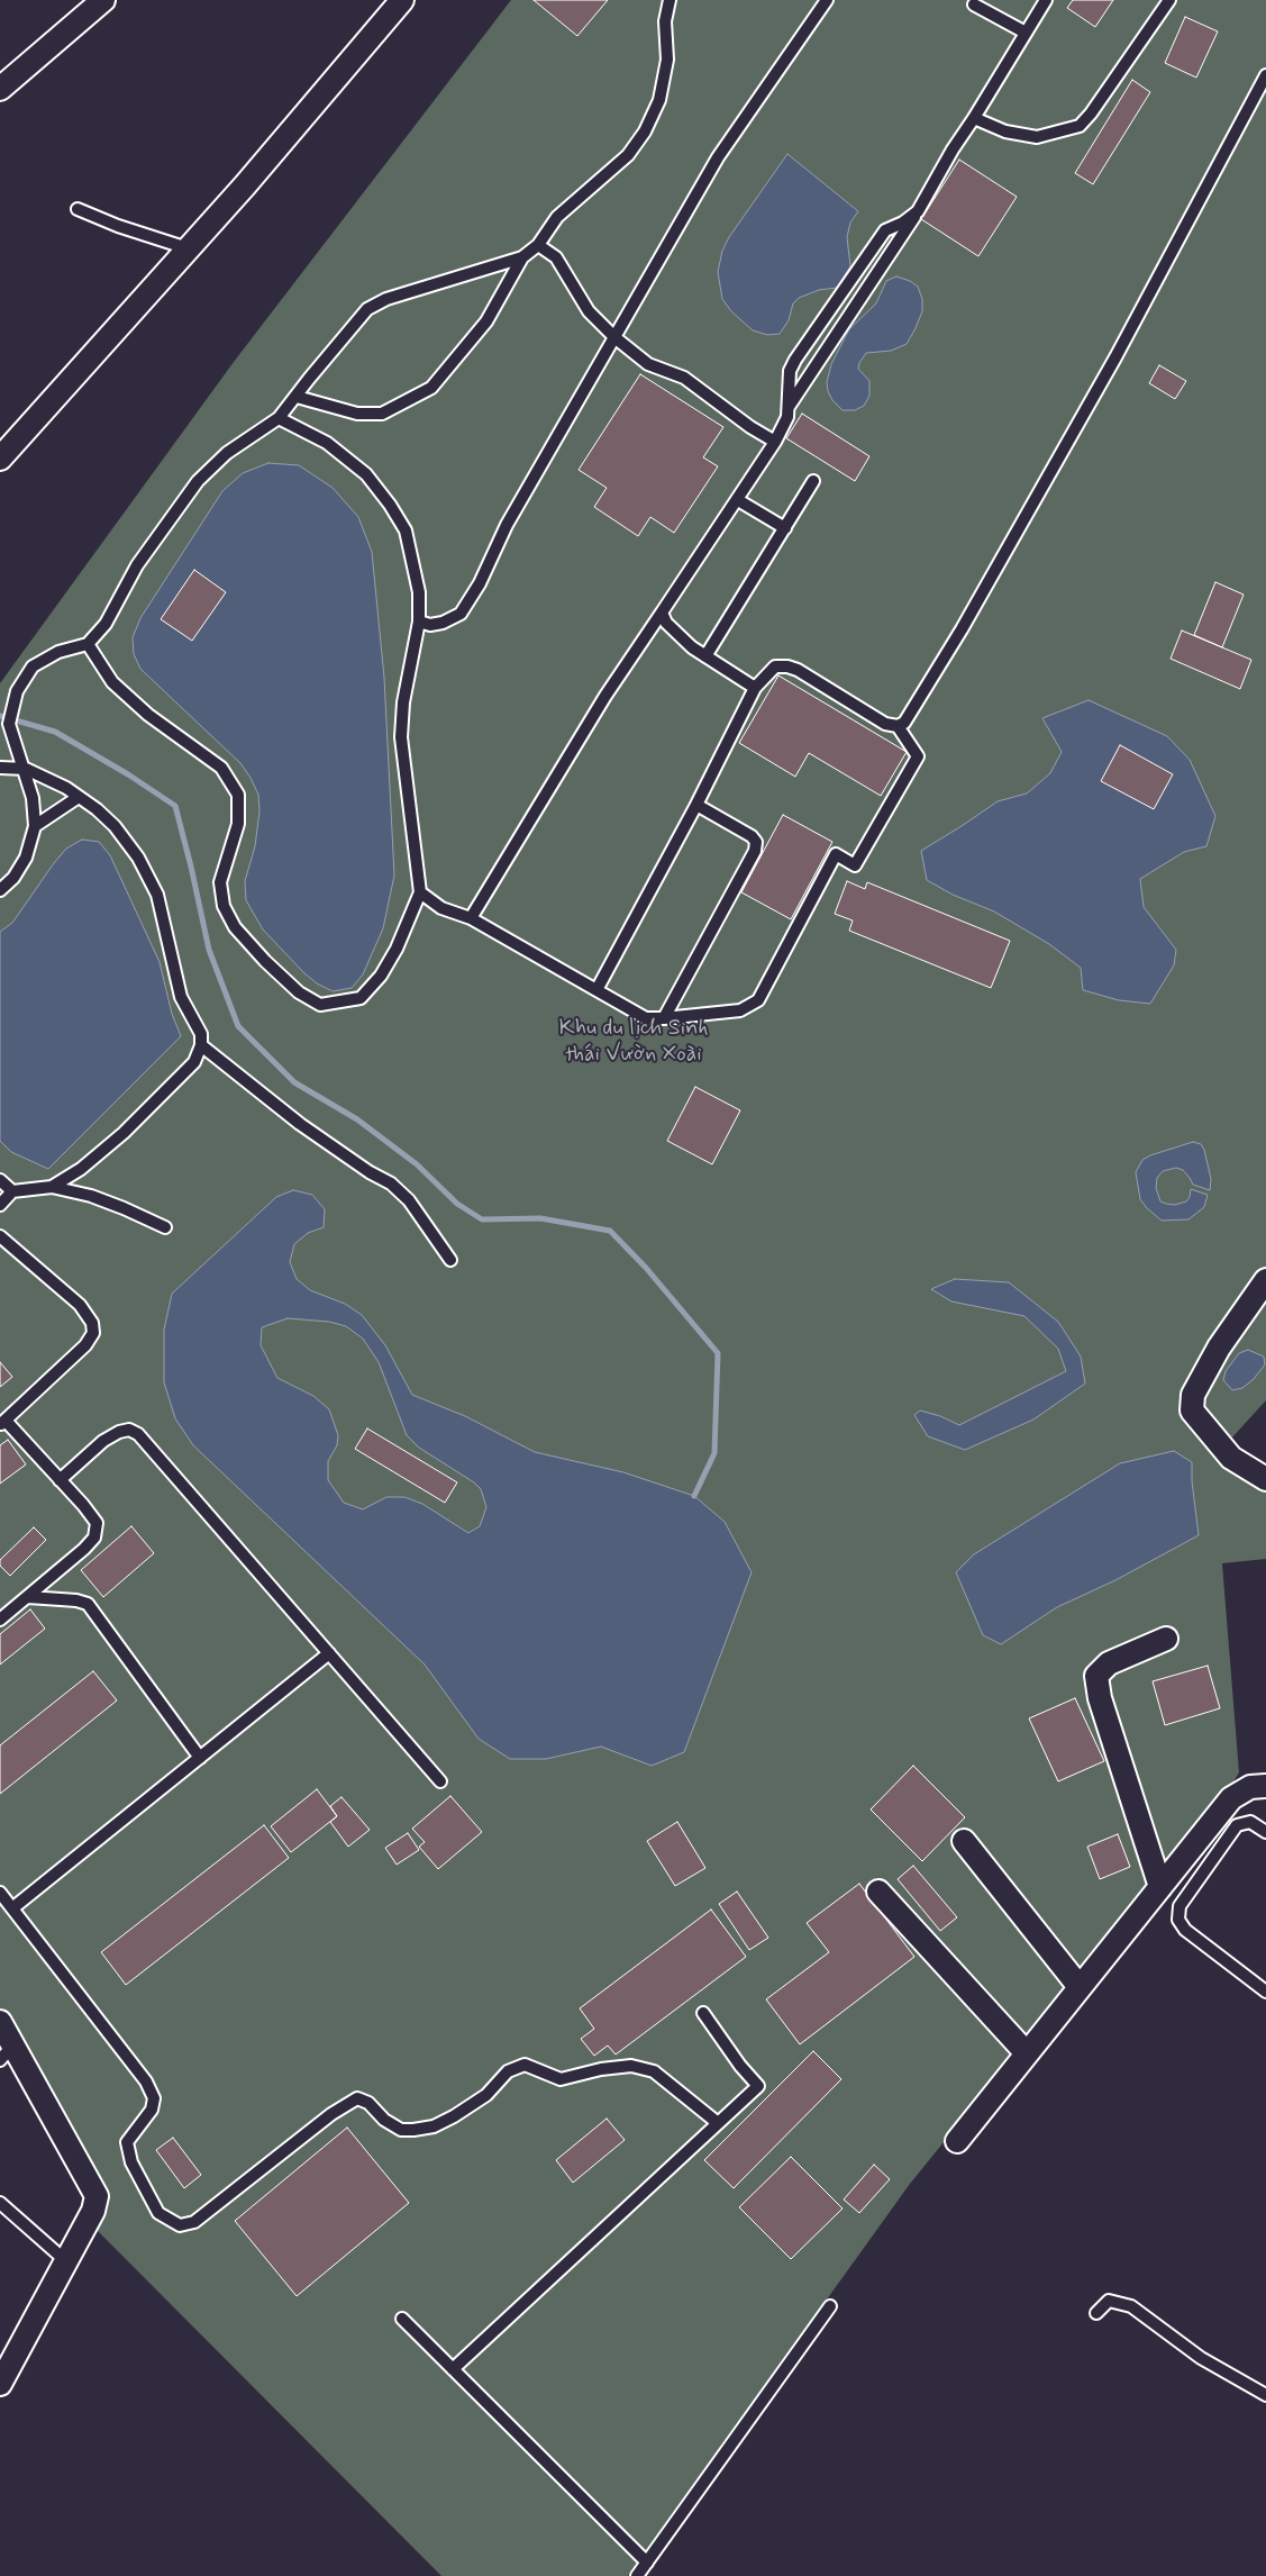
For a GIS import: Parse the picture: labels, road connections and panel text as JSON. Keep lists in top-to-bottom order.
{
  "parks": ["Khu du lịch Sinh thái Vườn Xoài"]
}
